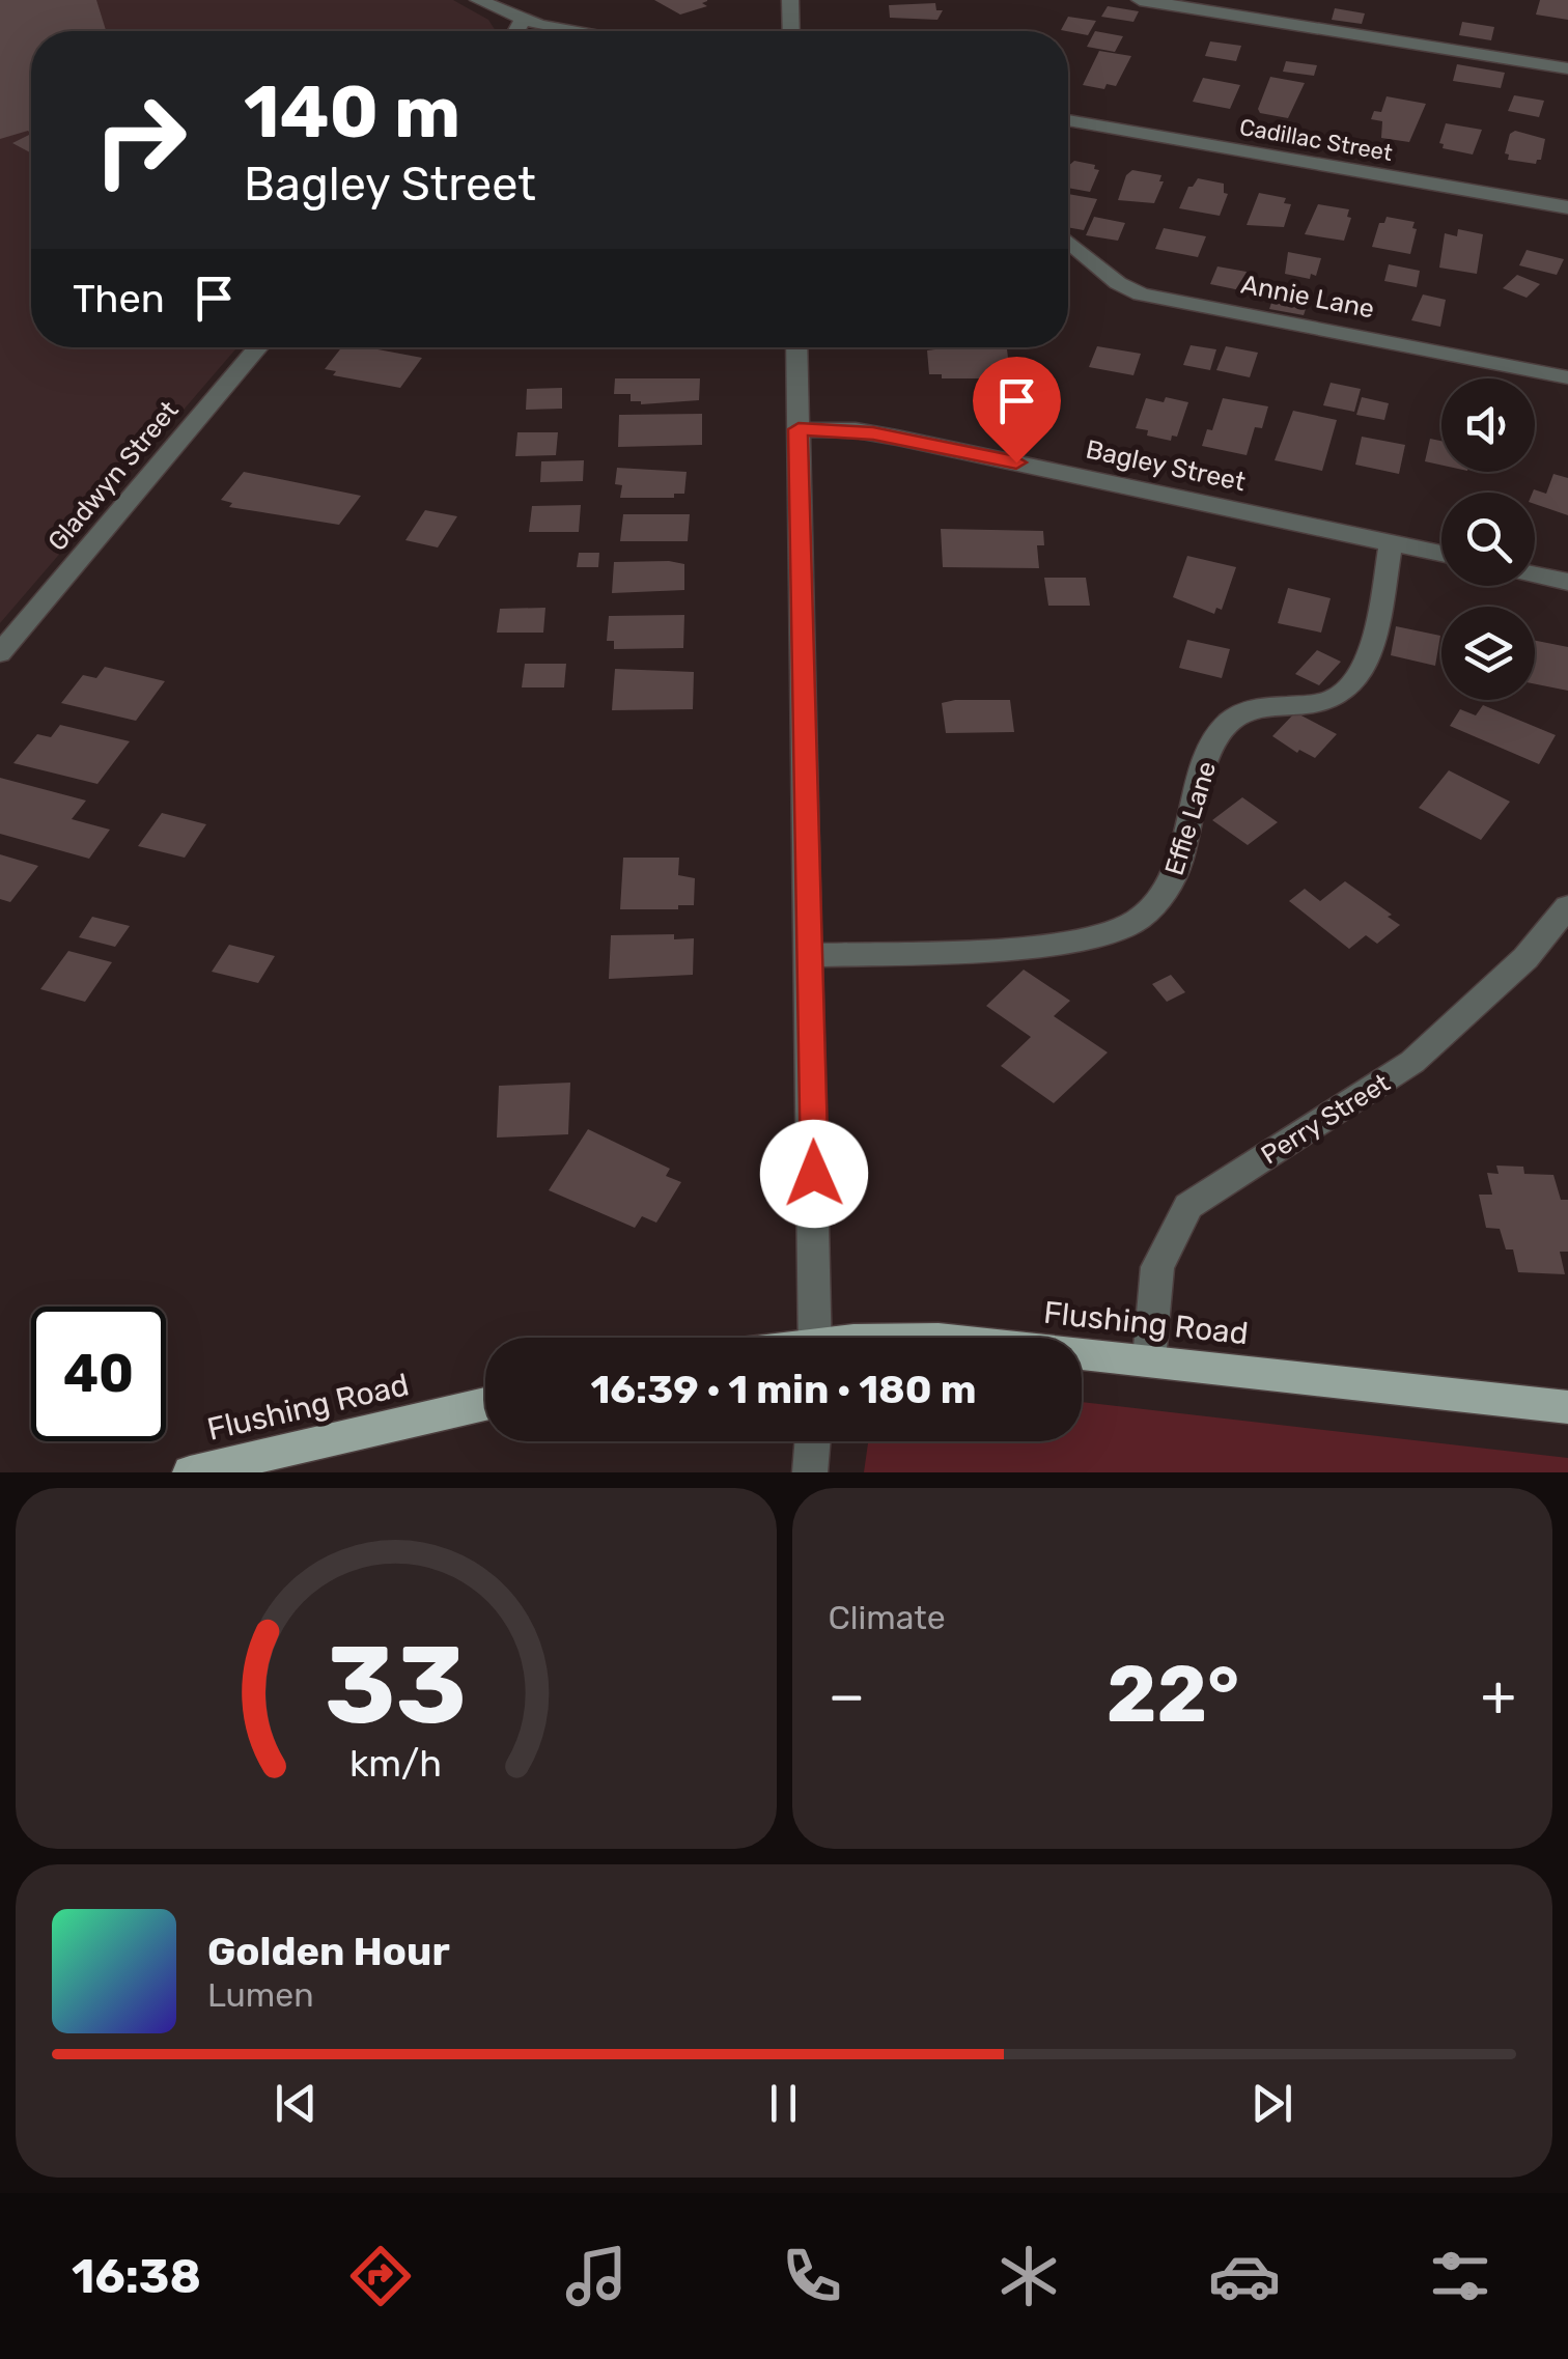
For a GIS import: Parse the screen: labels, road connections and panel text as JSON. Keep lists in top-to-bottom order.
{
  "streets": {
    "main road": ["Flushing Road"],
    "street": [
      "Cadillac Street",
      "Annie Lane",
      "Bagley Street",
      "Gladwyn Street",
      "Effie Lane",
      "Perry Street"
    ]
  },
  "crossings": [
    ["Bagley Street", "Effie Lane"],
    ["Perry Street", "Flushing Road"]
  ],
  "page": {
    "turn": ["140 m", "Bagley Street"],
    "then": "Then",
    "limit": "40",
    "trip": "16:39 · 1 min · 180 m",
    "tile": "Climate",
    "heat": ["−", "22°", "+"],
    "song": ["Golden Hour", "Lumen"],
    "tabs": "16:38",
    "gauge": ["33", "km/h"]
  }
}
